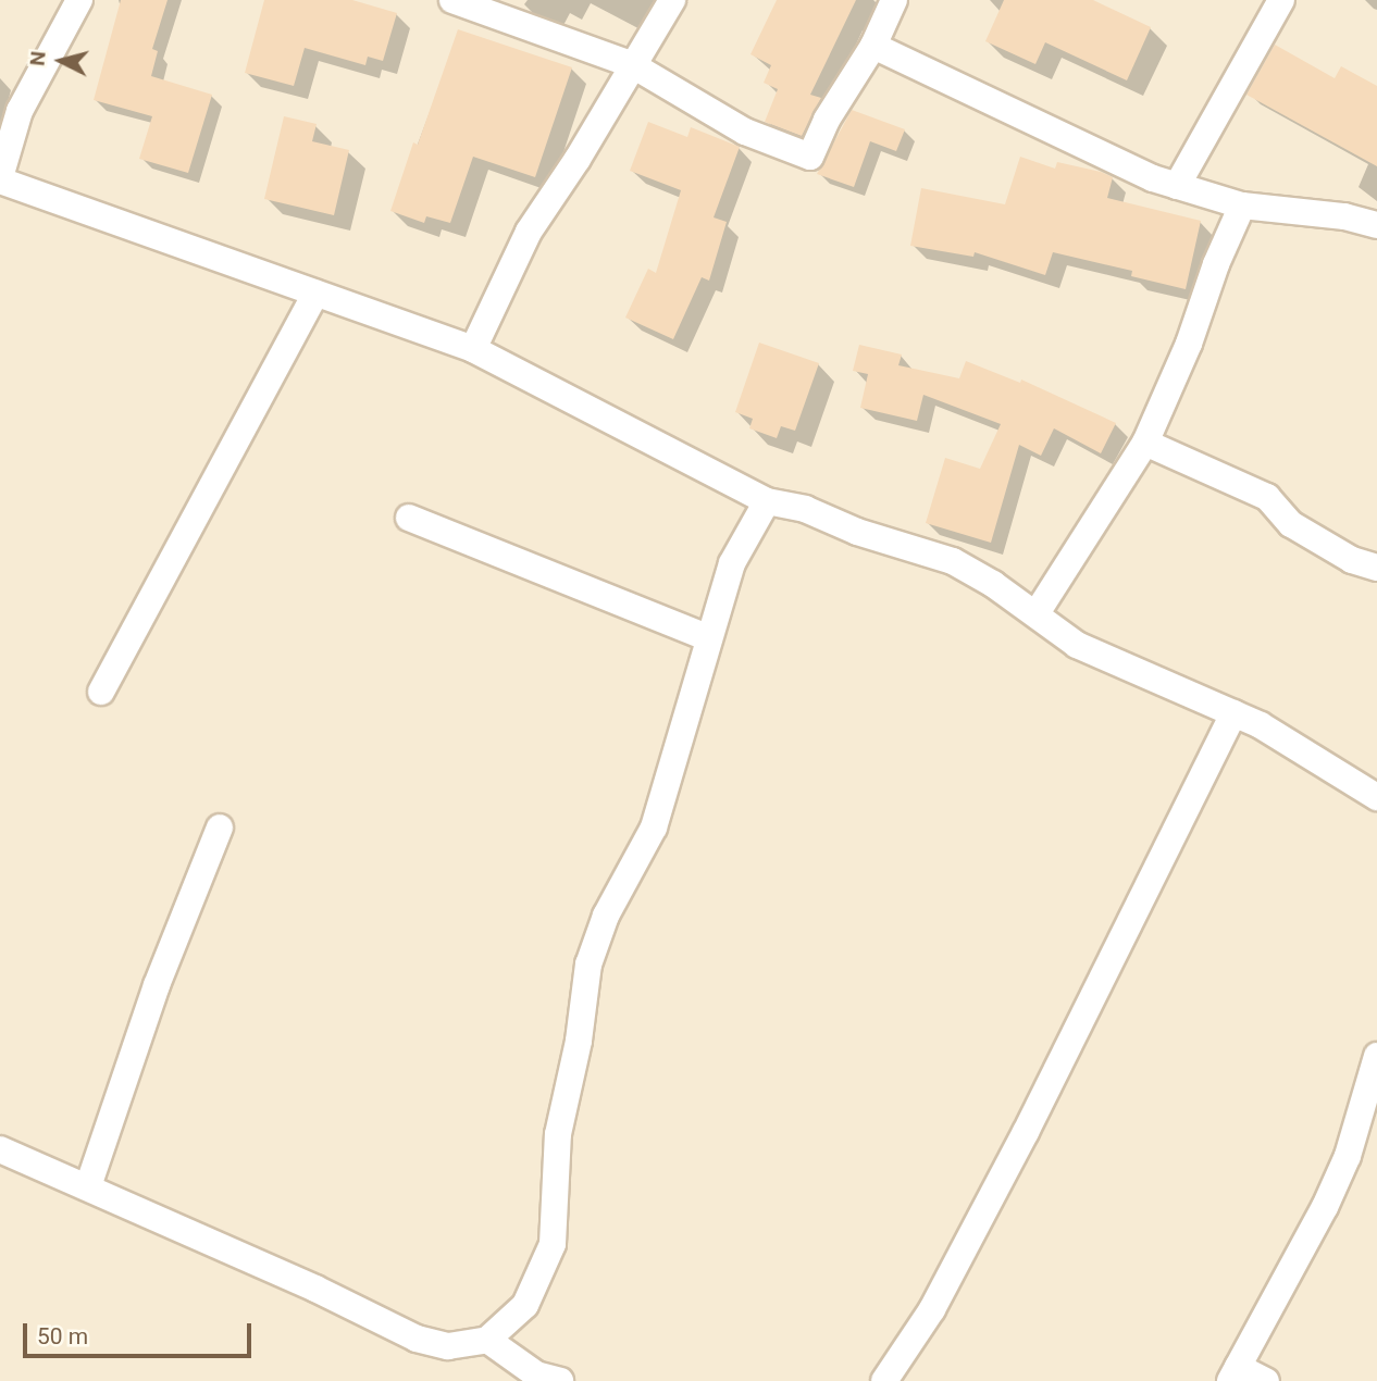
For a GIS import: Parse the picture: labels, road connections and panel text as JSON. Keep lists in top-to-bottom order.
{
  "scale_bar": "50 m",
  "north": "left"
}
